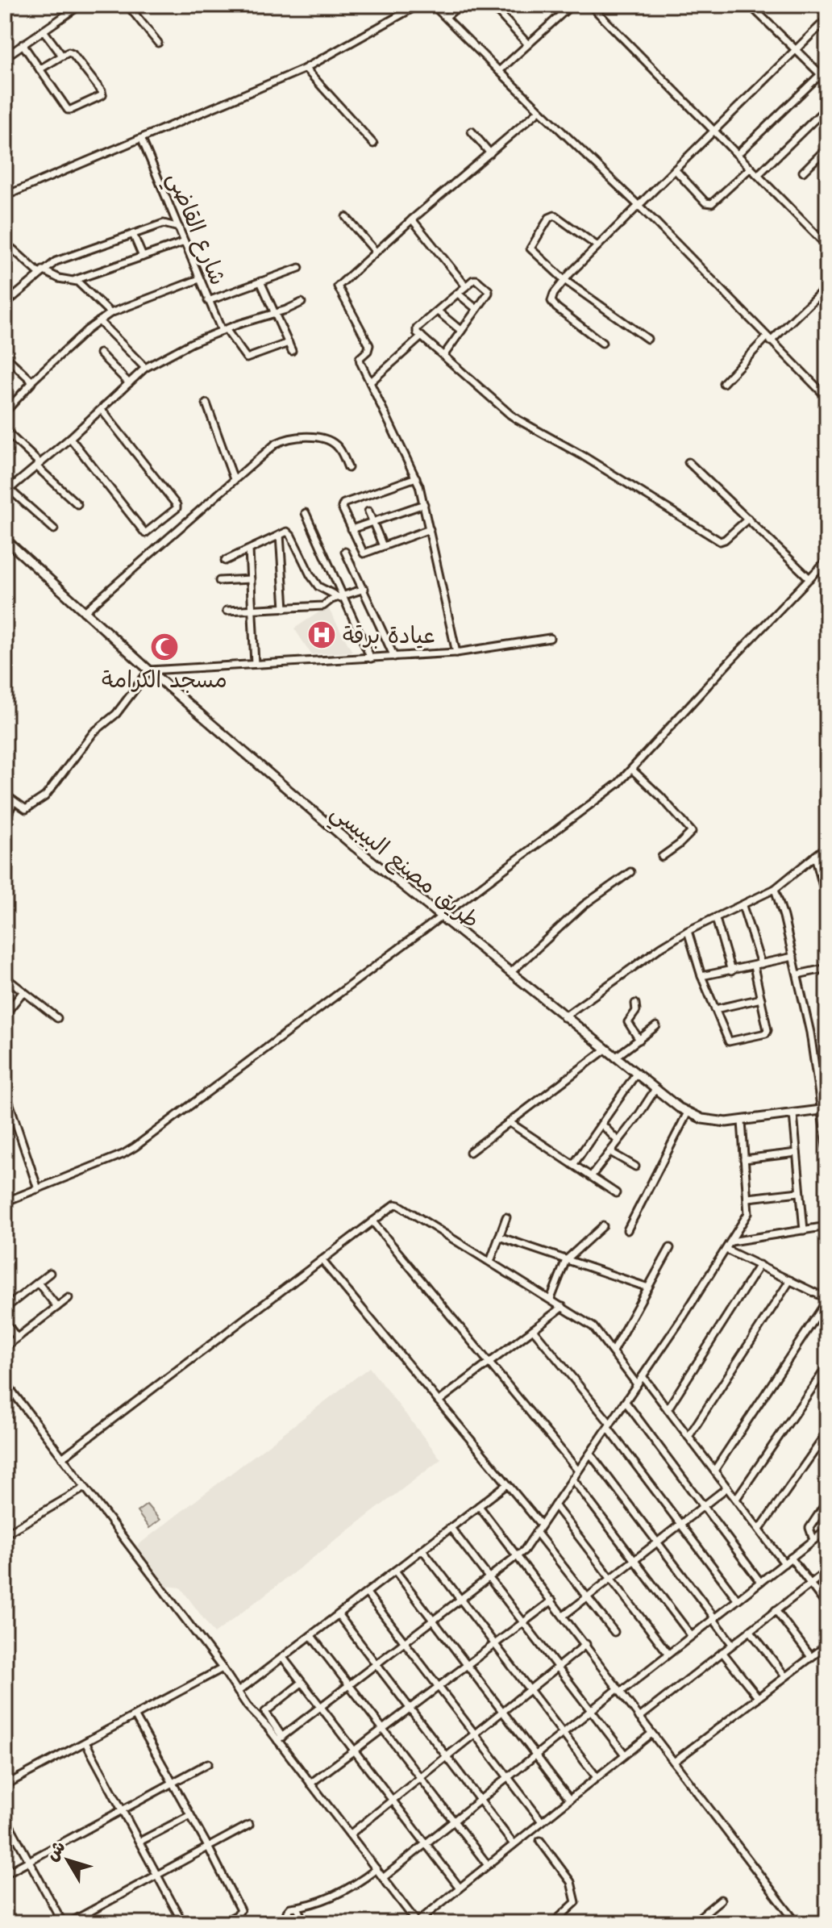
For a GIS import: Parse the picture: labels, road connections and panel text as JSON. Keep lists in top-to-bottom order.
{
  "streets": {
    "main road": ["طريق مصنع البيبسي"],
    "street": ["شارع القاضي"]
  },
  "places": {
    "hospital": ["عيادة برقة"],
    "mosque": ["مسجد الكرامة"]
  },
  "north": "top left"
}
